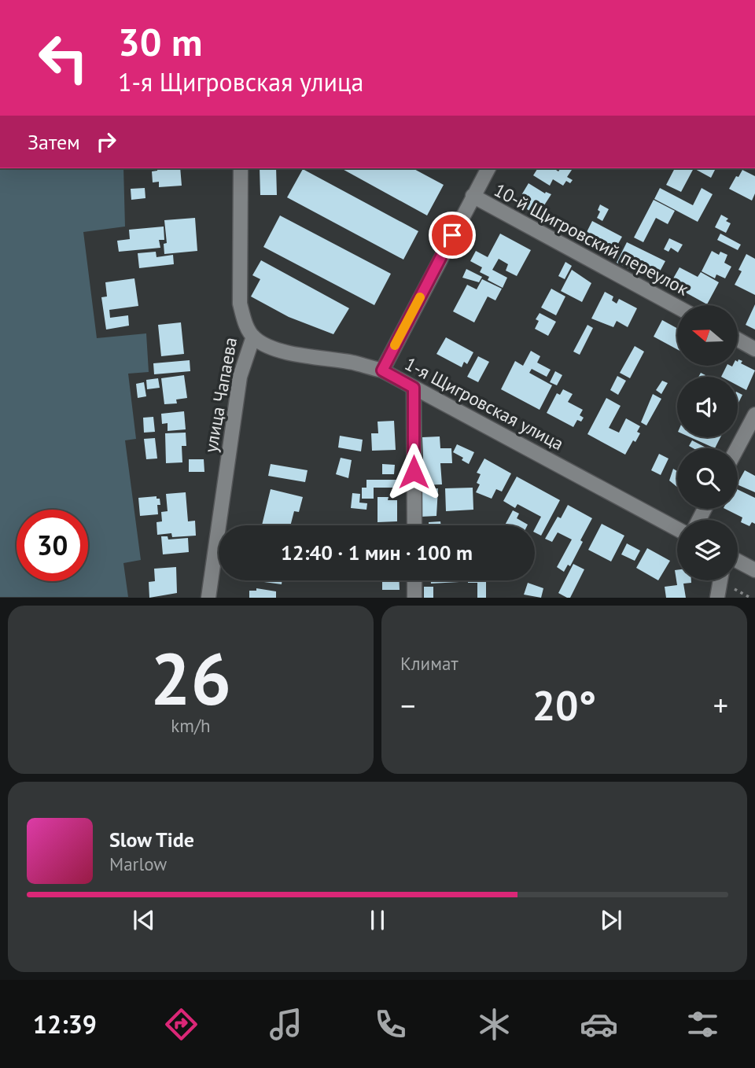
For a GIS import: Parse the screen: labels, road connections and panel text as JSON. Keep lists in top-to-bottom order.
{
  "streets": {
    "street": ["10-й Щигровский переулок", "улица Чапаева", "1-я Щигровская улица"]
  },
  "crossings": [
    ["улица Чапаева", "1-я Щигровская улица"]
  ],
  "north": "left",
  "page": {
    "turn": ["30 m", "1-я Щигровская улица"],
    "then": "Затем",
    "limit": "30",
    "trip": "12:40 · 1 мин · 100 m",
    "tile": [
      ["26", "km/h"],
      "Климат"
    ],
    "heat": ["−", "20°", "+"],
    "song": ["Slow Tide", "Marlow"],
    "tabs": "12:39"
  }
}
